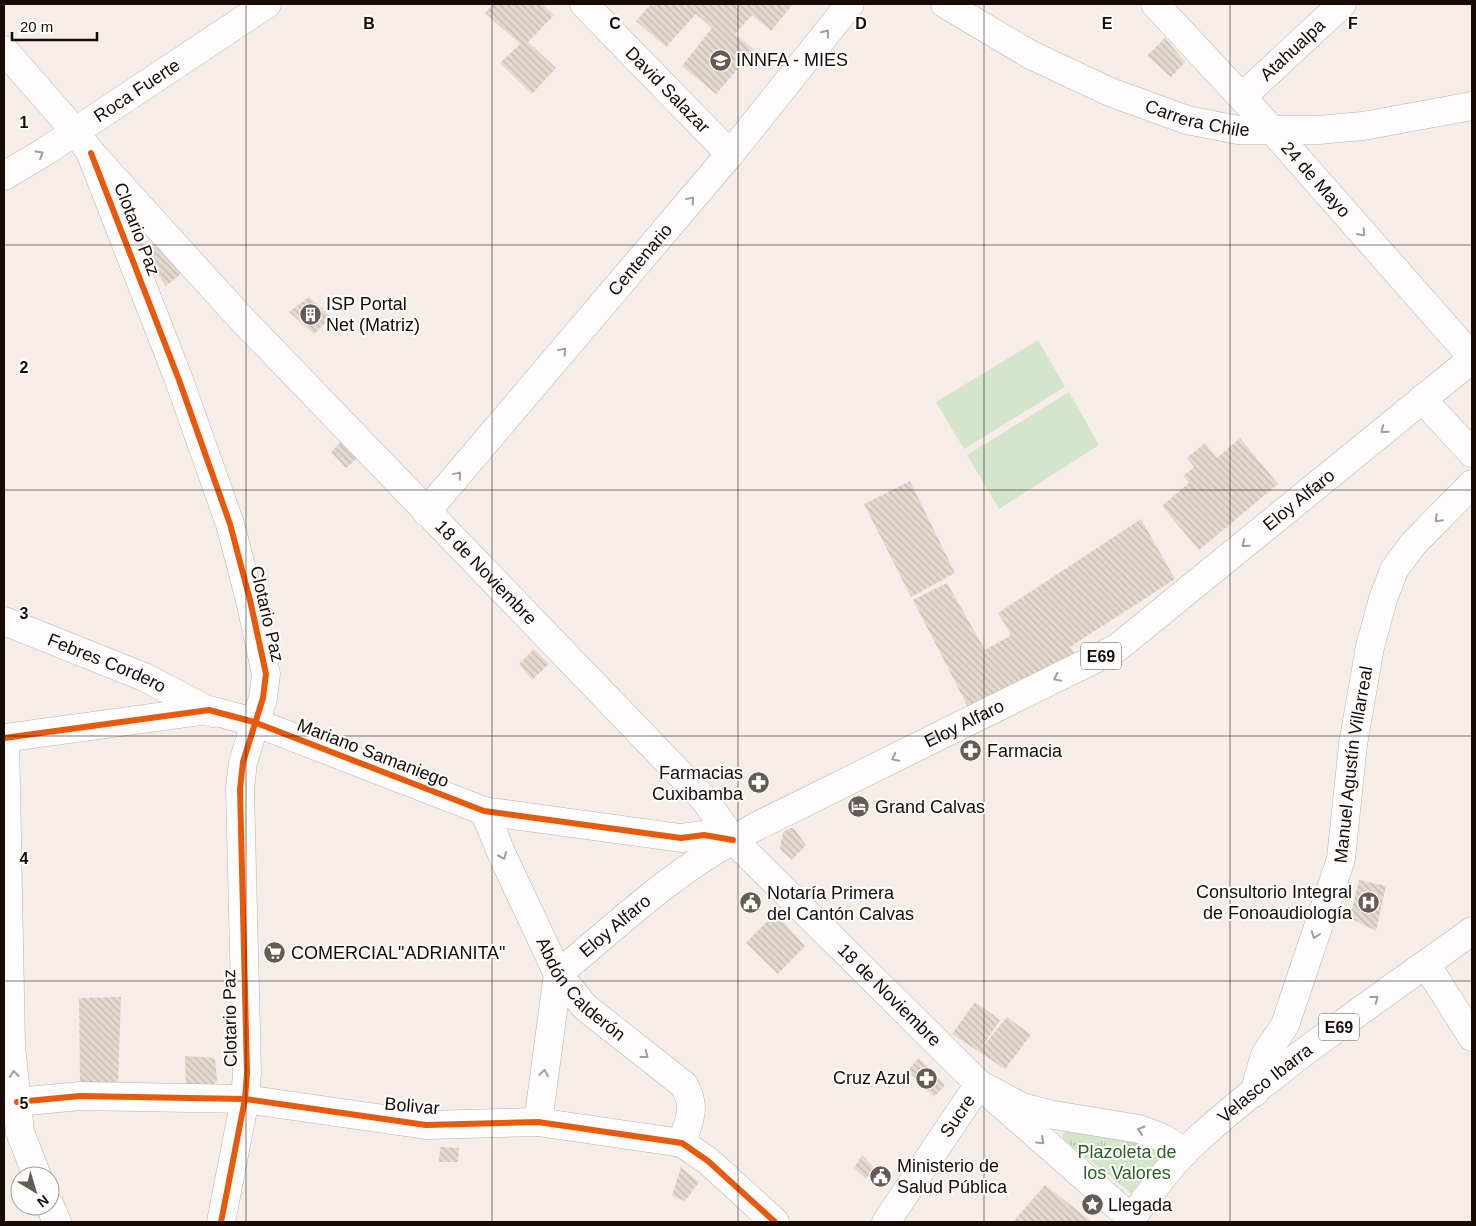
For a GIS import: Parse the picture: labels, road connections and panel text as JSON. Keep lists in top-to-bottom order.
{
  "streets": {
    "street": [
      "Atahualpa",
      "David Salazar",
      "Roca Fuerte",
      "Carrera Chile",
      "24 de Mayo",
      "Clotario Paz",
      "Centenario",
      "Eloy Alfaro",
      "18 de Noviembre",
      "E69",
      "Febres Cordero",
      "Mariano Samaniego",
      "Manuel Agustín Villarreal",
      "Abdón Calderón",
      "Velasco Ibarra",
      "Bolivar",
      "Sucre"
    ]
  },
  "crossings": [
    ["Atahualpa", "24 de Mayo"],
    ["David Salazar", "Centenario"],
    ["Roca Fuerte", "18 de Noviembre"],
    ["Carrera Chile", "24 de Mayo"],
    ["24 de Mayo", "Eloy Alfaro"],
    ["Clotario Paz", "18 de Noviembre"],
    ["Clotario Paz", "Mariano Samaniego"],
    ["Clotario Paz", "Bolivar"],
    ["Centenario", "18 de Noviembre"],
    ["Eloy Alfaro", "18 de Noviembre"],
    ["Eloy Alfaro", "Mariano Samaniego"],
    ["Eloy Alfaro", "Abdón Calderón"],
    ["18 de Noviembre", "Mariano Samaniego"],
    ["18 de Noviembre", "Velasco Ibarra"],
    ["18 de Noviembre", "Sucre"],
    ["Febres Cordero", "Mariano Samaniego"],
    ["Mariano Samaniego", "Abdón Calderón"],
    ["Manuel Agustín Villarreal", "Velasco Ibarra"],
    ["Abdón Calderón", "Bolivar"]
  ],
  "one_way": [
    "24 de Mayo",
    "Centenario",
    "Eloy Alfaro",
    "Manuel Agustín Villarreal",
    "Abdón Calderón",
    "Velasco Ibarra"
  ],
  "parks": ["Plazoleta de los Valores"],
  "places": {
    "school or university": ["INNFA - MIES"],
    "building": ["ISP Portal Net (Matriz)"],
    "pharmacy": ["Farmacia", "Farmacias Cuxibamba", "Cruz Azul"],
    "hotel": ["Grand Calvas"],
    "hospital": ["Consultorio Integral de Fonoaudiología"],
    "public building": ["Notaría Primera del Cantón Calvas", "Ministerio de Salud Pública"],
    "supermarket": ["COMERCIAL\"ADRIANITA\""],
    "place": ["Llegada"]
  },
  "scale_bar": "20 m",
  "north": "bottom right",
  "grid": {
    "columns": [
      "B",
      "C",
      "D",
      "E",
      "F"
    ],
    "rows": [
      "1",
      "2",
      "3",
      "4",
      "5"
    ]
  }
}
